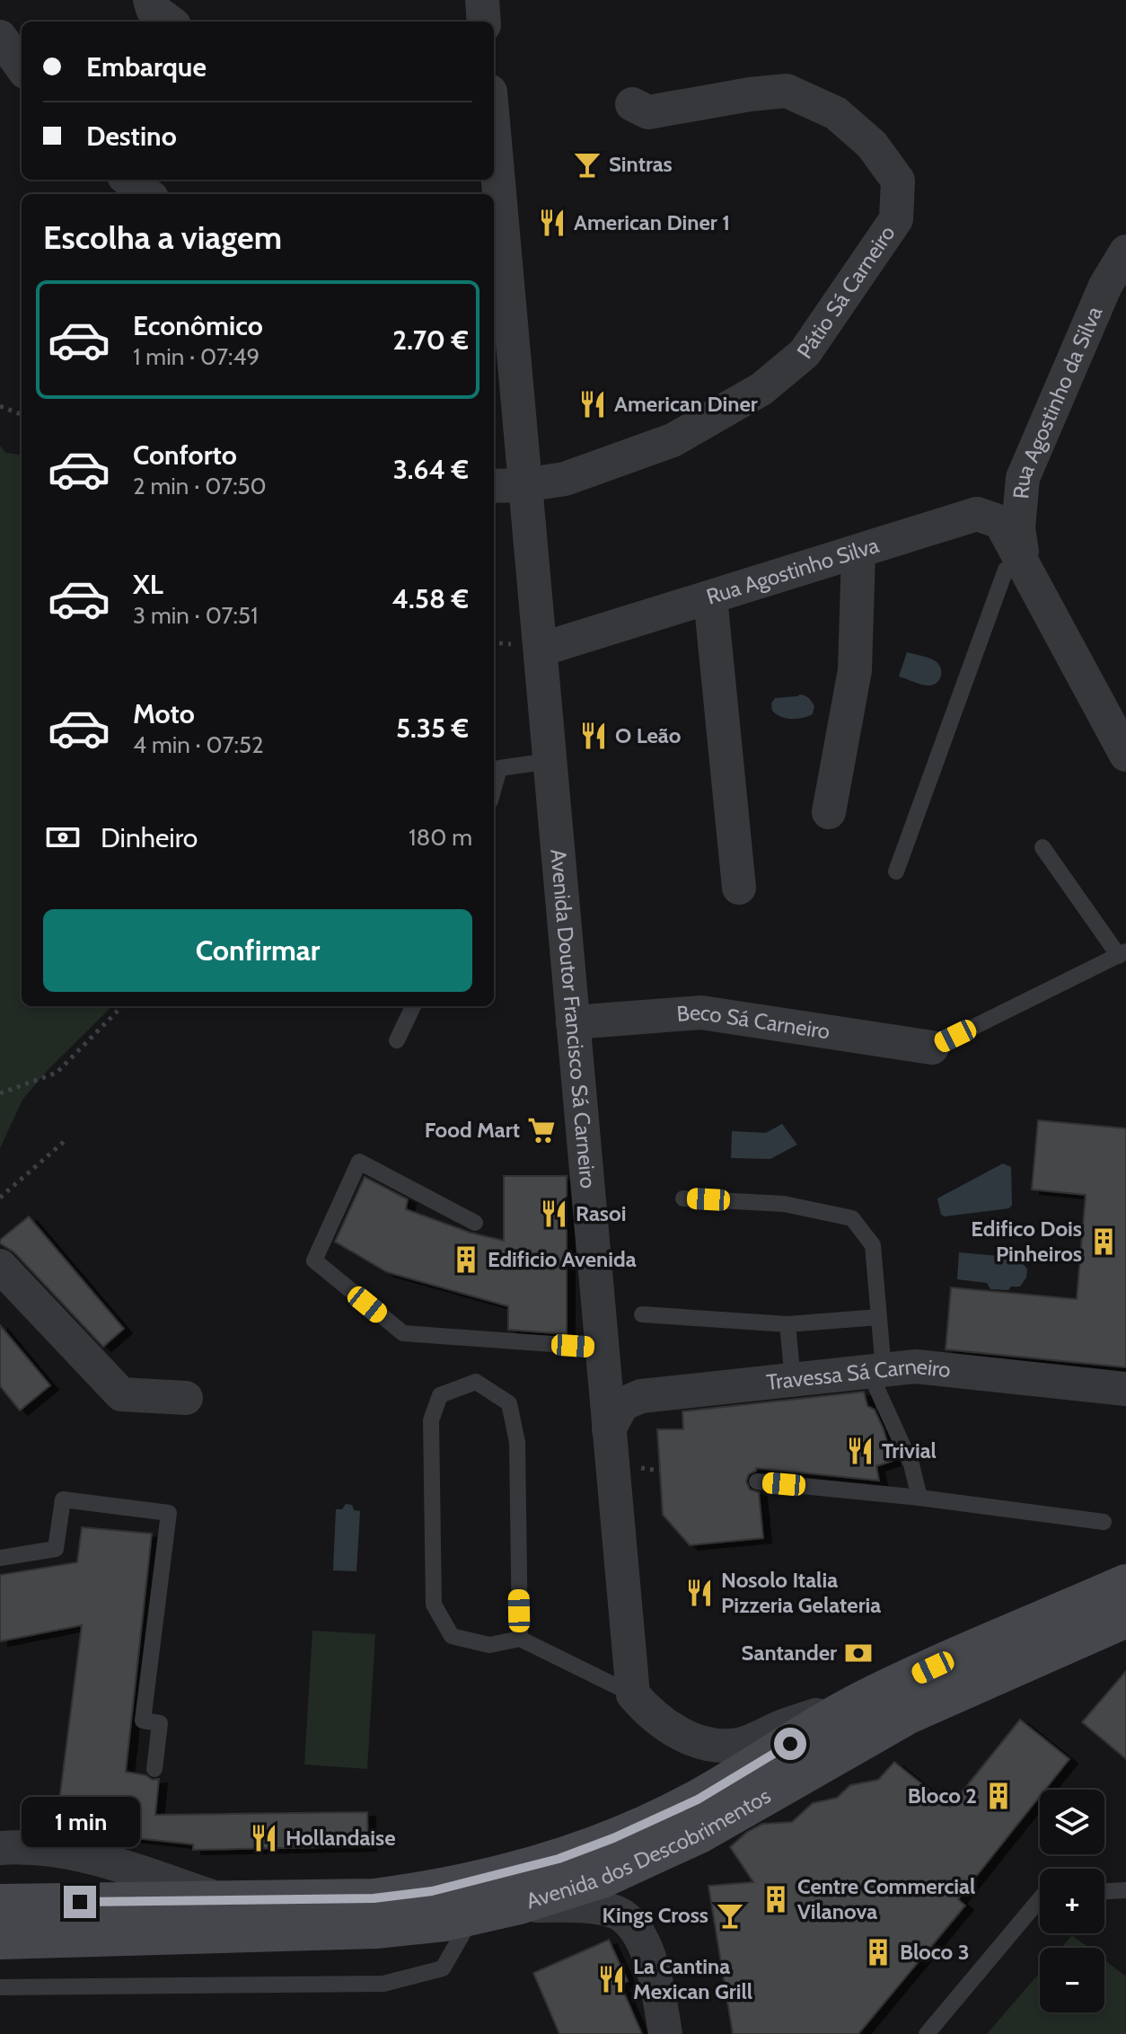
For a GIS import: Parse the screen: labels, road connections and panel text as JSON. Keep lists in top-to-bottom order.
{
  "streets": {
    "main road": ["Avenida dos Descobrimentos"],
    "street": [
      "Pátio Sá Carneiro",
      "Rua Agostinho da Silva",
      "Rua Agostinho Silva",
      "Avenida Doutor Francisco Sá Carneiro",
      "Beco Sá Carneiro",
      "Travessa Sá Carneiro"
    ]
  },
  "crossings": [
    ["Pátio Sá Carneiro", "Avenida Doutor Francisco Sá Carneiro"],
    ["Rua Agostinho da Silva", "Rua Agostinho Silva"],
    ["Rua Agostinho Silva", "Avenida Doutor Francisco Sá Carneiro"],
    ["Avenida Doutor Francisco Sá Carneiro", "Beco Sá Carneiro"],
    ["Avenida Doutor Francisco Sá Carneiro", "Travessa Sá Carneiro"]
  ],
  "places": {
    "bar": ["Sintras", "Kings Cross"],
    "restaurant": [
      "American Diner 1",
      "American Diner",
      "O Leão",
      "Rasoi",
      "Trivial",
      "Nosolo Italia Pizzeria Gelateria",
      "Hollandaise",
      "La Cantina Mexican Grill"
    ],
    "supermarket": ["Food Mart"],
    "building": [
      "Edifico Dois Pinheiros",
      "Edificio Avenida",
      "Bloco 2",
      "Centre Commercial Vilanova",
      "Bloco 3"
    ],
    "bank": ["Santander"]
  },
  "page": {
    "banner": ["Embarque", "Destino"],
    "heading": "Escolha a viagem",
    "list": [
      {
        "name": "Econômico",
        "note": "1 min · 07:49",
        "value": "2.70 €"
      },
      {
        "name": "Conforto",
        "note": "2 min · 07:50",
        "value": "3.64 €"
      },
      {
        "name": "XL",
        "note": "3 min · 07:51",
        "value": "4.58 €"
      },
      {
        "name": "Moto",
        "note": "4 min · 07:52",
        "value": "5.35 €"
      }
    ],
    "pay": ["Dinheiro", "180 m"],
    "buttons": "Confirmar",
    "map_buttons": ["+", "−"],
    "bubble": "1 min"
  }
}
